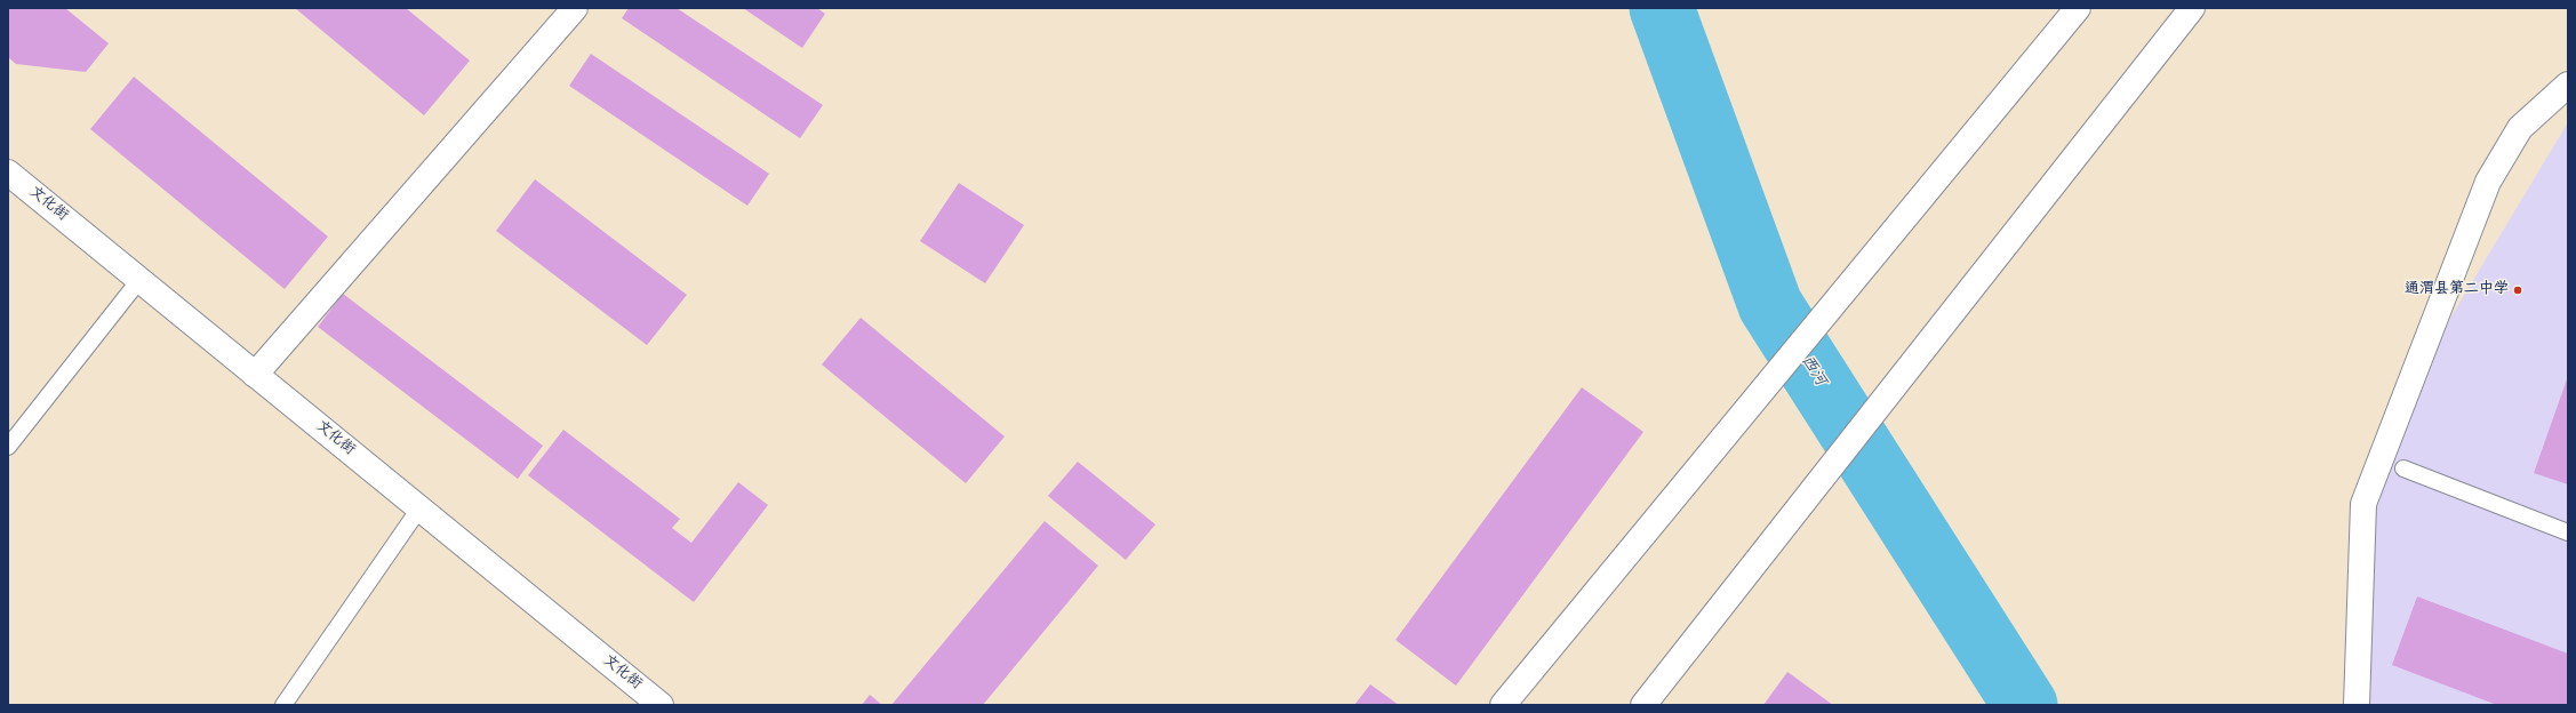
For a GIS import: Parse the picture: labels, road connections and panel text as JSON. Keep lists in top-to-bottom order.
{
  "streets": {
    "street": ["文化街"]
  },
  "water": ["西河"],
  "places": ["通渭县第二中学"]
}
